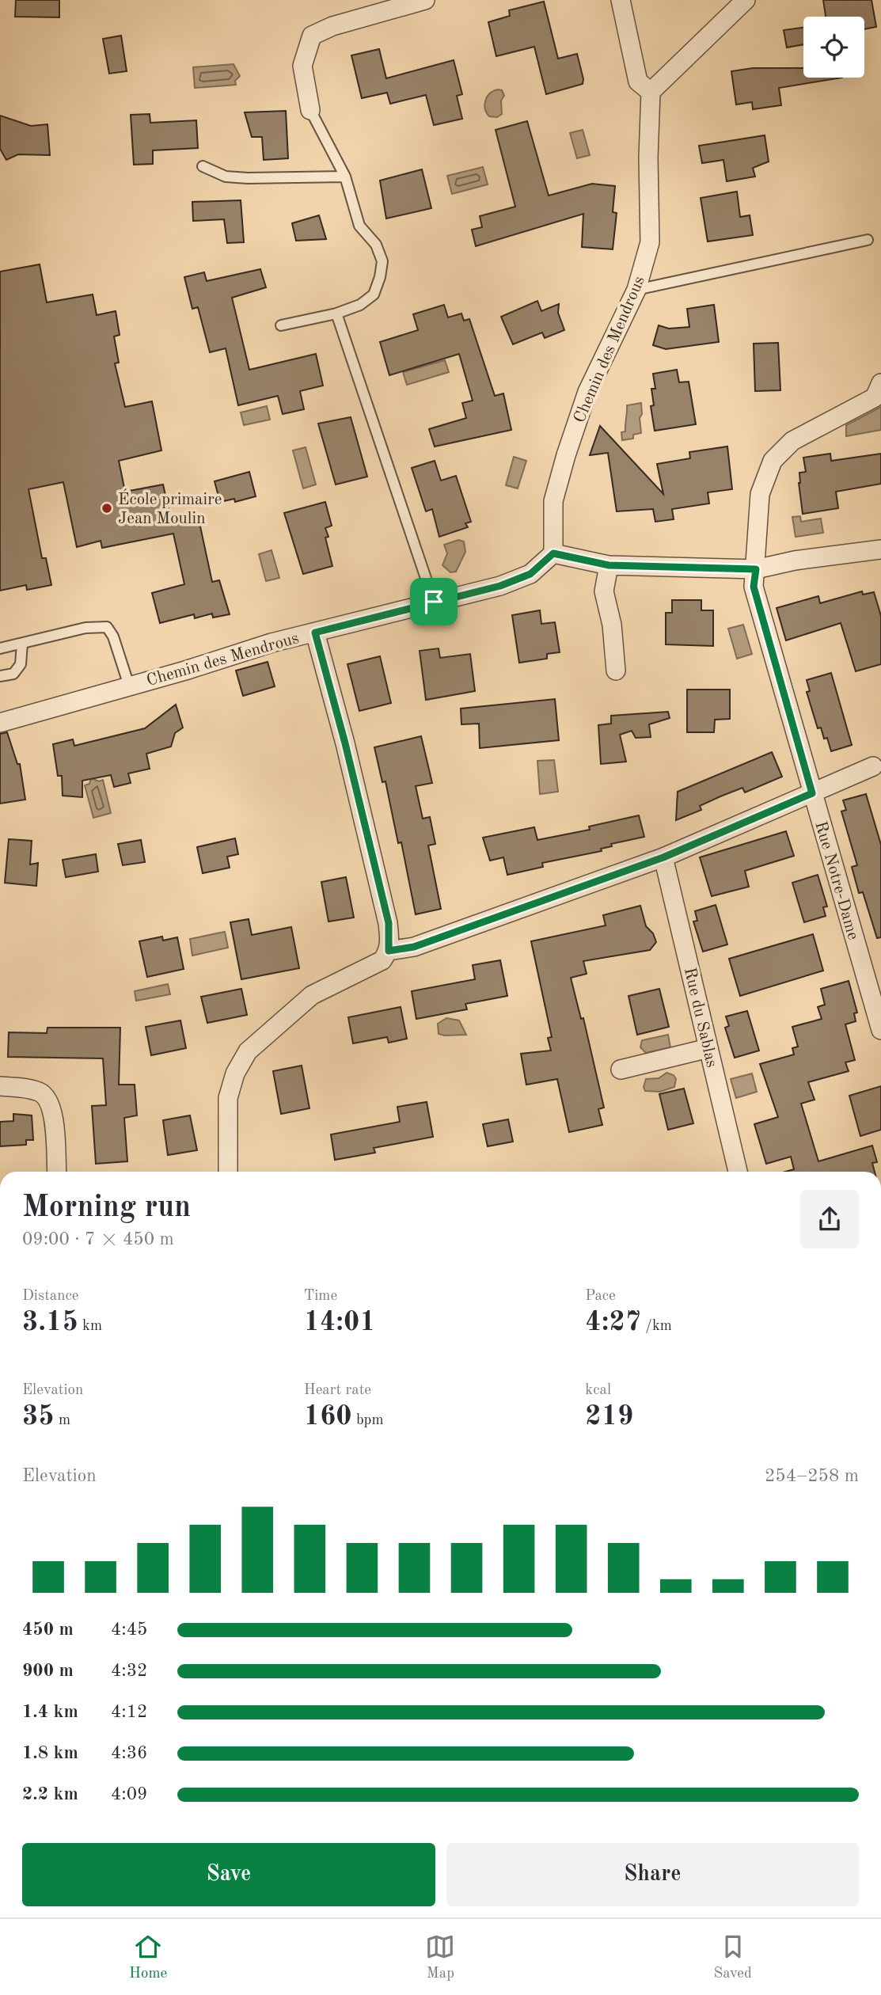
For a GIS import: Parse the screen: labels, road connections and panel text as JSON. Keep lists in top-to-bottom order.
{
  "streets": {
    "street": ["Chemin des Mendrous", "Rue Notre-Dame", "Rue du Sablas"]
  },
  "places": ["École primaire Jean Moulin"],
  "page": {
    "heading": ["Morning run", "09:00 · 7 × 450 m"],
    "stats": [
      ["Distance", "3.15 km"],
      ["Time", "14:01"],
      ["Pace", "4:27 /km"],
      ["Elevation", "35 m"],
      ["Heart rate", "160 bpm"],
      ["kcal", "219"]
    ],
    "chart": ["Elevation", "254–258 m"],
    "list": [
      {
        "name": "450 m",
        "note": "4:45"
      },
      {
        "name": "900 m",
        "note": "4:32"
      },
      {
        "name": "1.4 km",
        "note": "4:12"
      },
      {
        "name": "1.8 km",
        "note": "4:36"
      },
      {
        "name": "2.2 km",
        "note": "4:09"
      }
    ],
    "buttons": ["Save", "Share"],
    "tabs": ["Home", "Map", "Saved"]
  }
}
